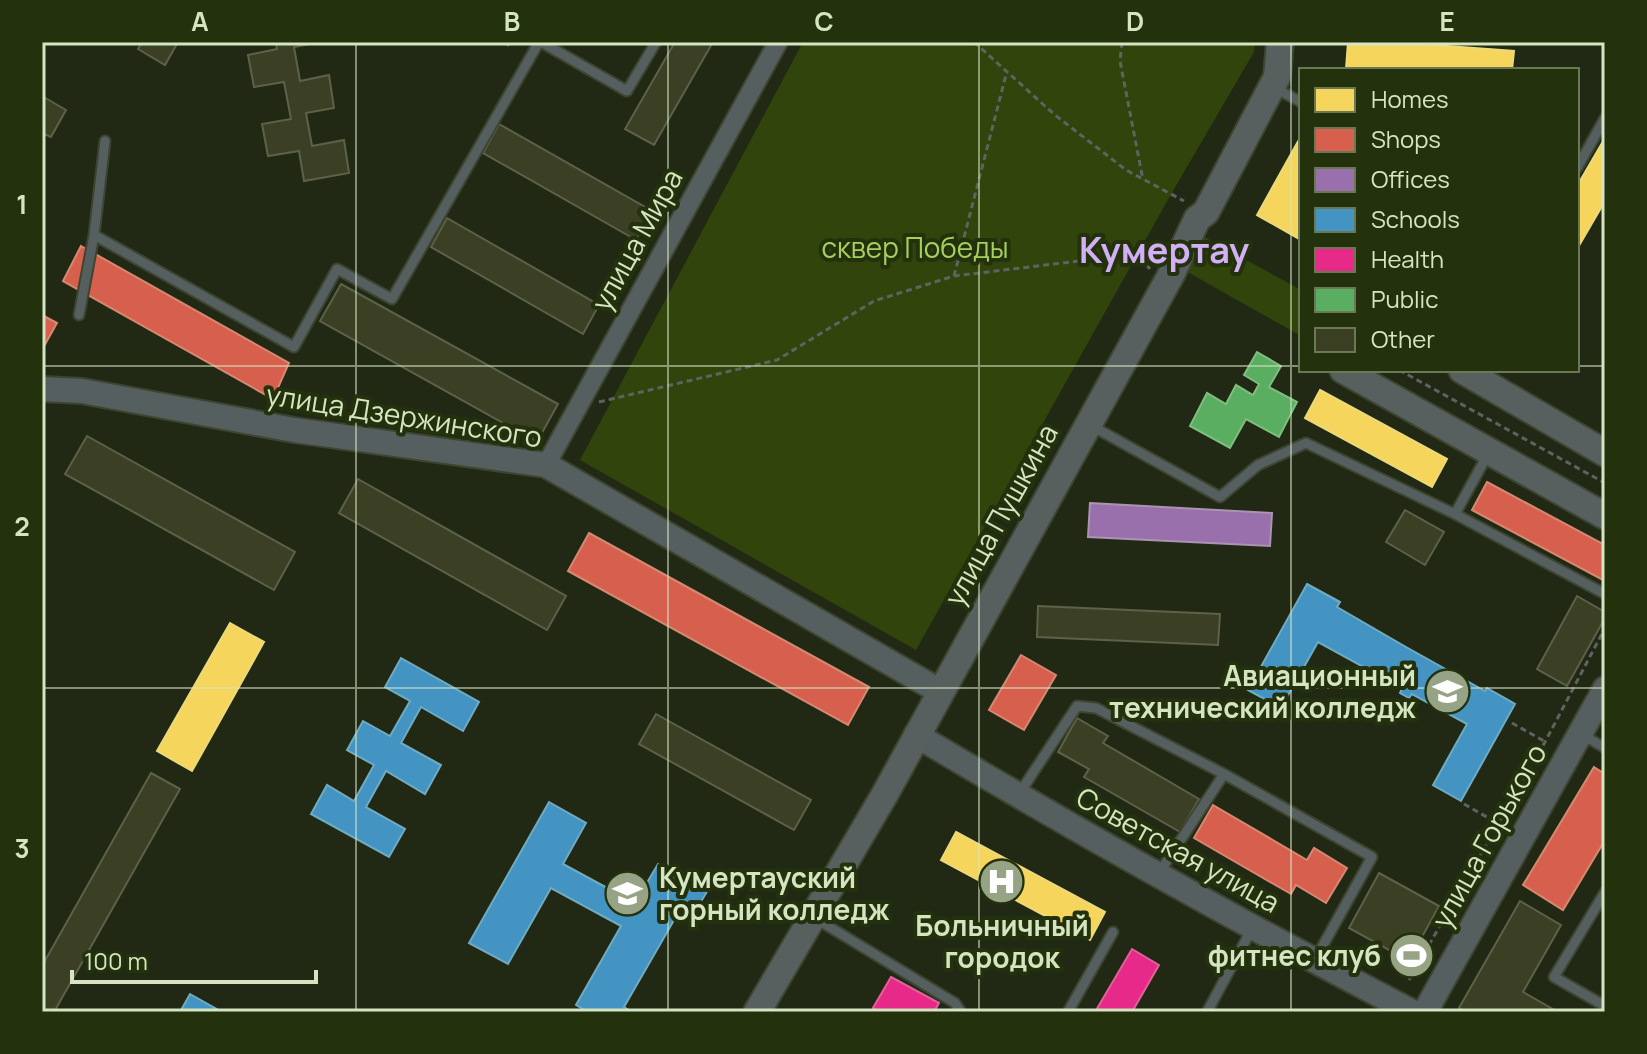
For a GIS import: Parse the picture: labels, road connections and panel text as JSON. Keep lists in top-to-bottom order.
{
  "streets": {
    "main road": ["улица Пушкина"],
    "street": [
      "улица Мира",
      "улица Дзержинского",
      "улица Горького",
      "Советская улица"
    ]
  },
  "crossings": [
    ["улица Мира", "улица Дзержинского"],
    ["улица Дзержинского", "улица Пушкина"],
    ["улица Пушкина", "Советская улица"]
  ],
  "districts": ["Кумертау"],
  "parks": ["сквер Победы"],
  "places": {
    "school or university": ["Авиационный технический колледж", "Кумертауский горный колледж"],
    "hospital": ["Больничный городок"],
    "sports": ["фитнес клуб"]
  },
  "legend": [
    "Homes",
    "Shops",
    "Offices",
    "Schools",
    "Health",
    "Public",
    "Other"
  ],
  "scale_bar": "100 m",
  "grid": {
    "columns": [
      "A",
      "B",
      "C",
      "D",
      "E"
    ],
    "rows": ["1", "2", "3"]
  }
}
